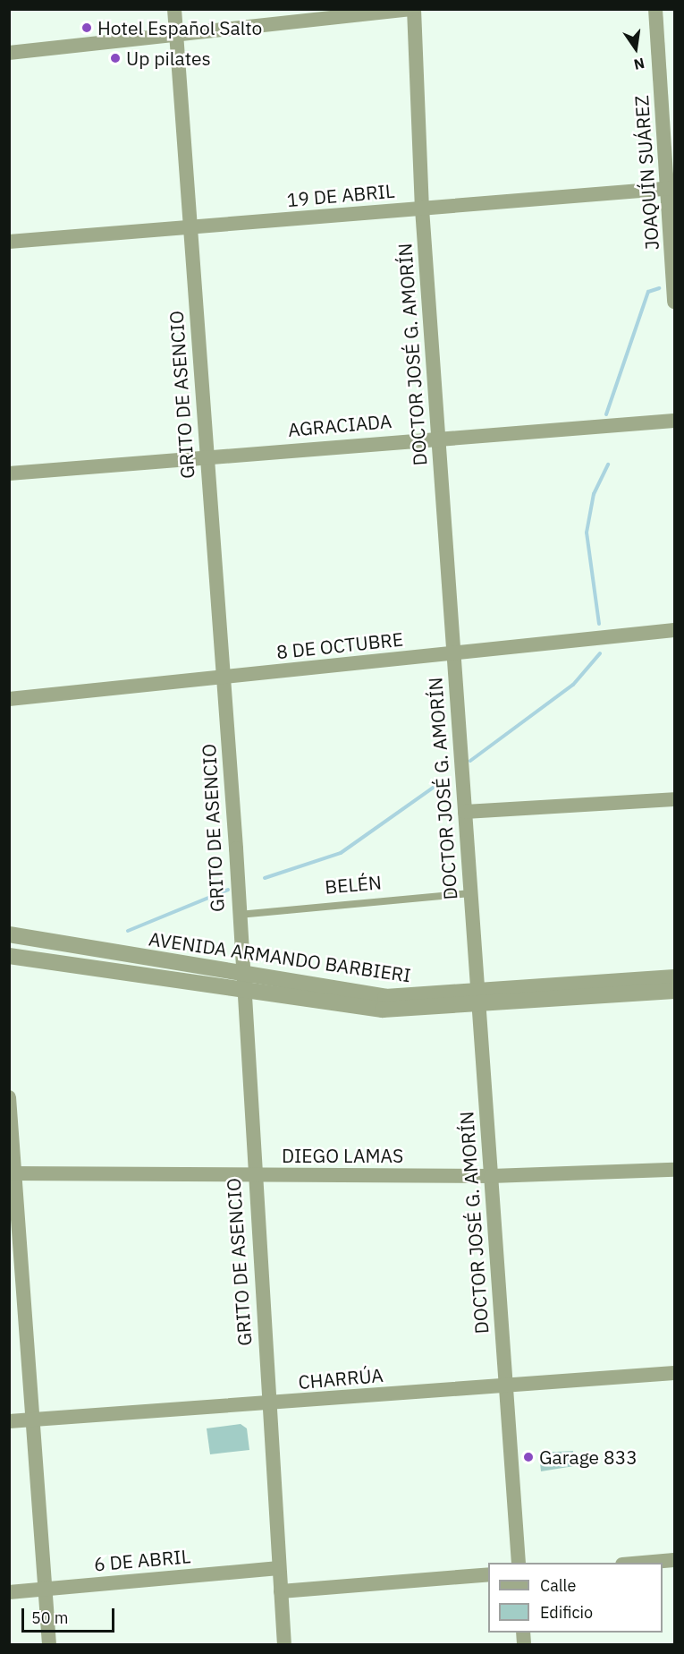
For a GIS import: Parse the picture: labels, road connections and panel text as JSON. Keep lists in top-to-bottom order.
{
  "streets": {
    "street": [
      "JOAQUÍN SUÁREZ",
      "19 DE ABRIL",
      "DOCTOR JOSÉ G. AMORÍN",
      "GRITO DE ASENCIO",
      "AGRACIADA",
      "8 DE OCTUBRE",
      "AVENIDA ARMANDO BARBIERI",
      "DIEGO LAMAS",
      "CHARRÚA",
      "6 DE ABRIL"
    ],
    "lane": ["BELÉN"]
  },
  "crossings": [
    ["JOAQUÍN SUÁREZ", "19 DE ABRIL"],
    ["19 DE ABRIL", "DOCTOR JOSÉ G. AMORÍN"],
    ["19 DE ABRIL", "GRITO DE ASENCIO"],
    ["DOCTOR JOSÉ G. AMORÍN", "AGRACIADA"],
    ["DOCTOR JOSÉ G. AMORÍN", "8 DE OCTUBRE"],
    ["DOCTOR JOSÉ G. AMORÍN", "BELÉN"],
    ["DOCTOR JOSÉ G. AMORÍN", "AVENIDA ARMANDO BARBIERI"],
    ["DOCTOR JOSÉ G. AMORÍN", "DIEGO LAMAS"],
    ["DOCTOR JOSÉ G. AMORÍN", "CHARRÚA"],
    ["GRITO DE ASENCIO", "AGRACIADA"],
    ["GRITO DE ASENCIO", "8 DE OCTUBRE"],
    ["GRITO DE ASENCIO", "BELÉN"],
    ["GRITO DE ASENCIO", "AVENIDA ARMANDO BARBIERI"],
    ["GRITO DE ASENCIO", "DIEGO LAMAS"],
    ["GRITO DE ASENCIO", "CHARRÚA"],
    ["GRITO DE ASENCIO", "6 DE ABRIL"]
  ],
  "places": ["Hotel Español Salto", "Up pilates", "Garage 833"],
  "legend": ["Calle", "Edificio"],
  "scale_bar": "50 m",
  "north": "bottom"
}
